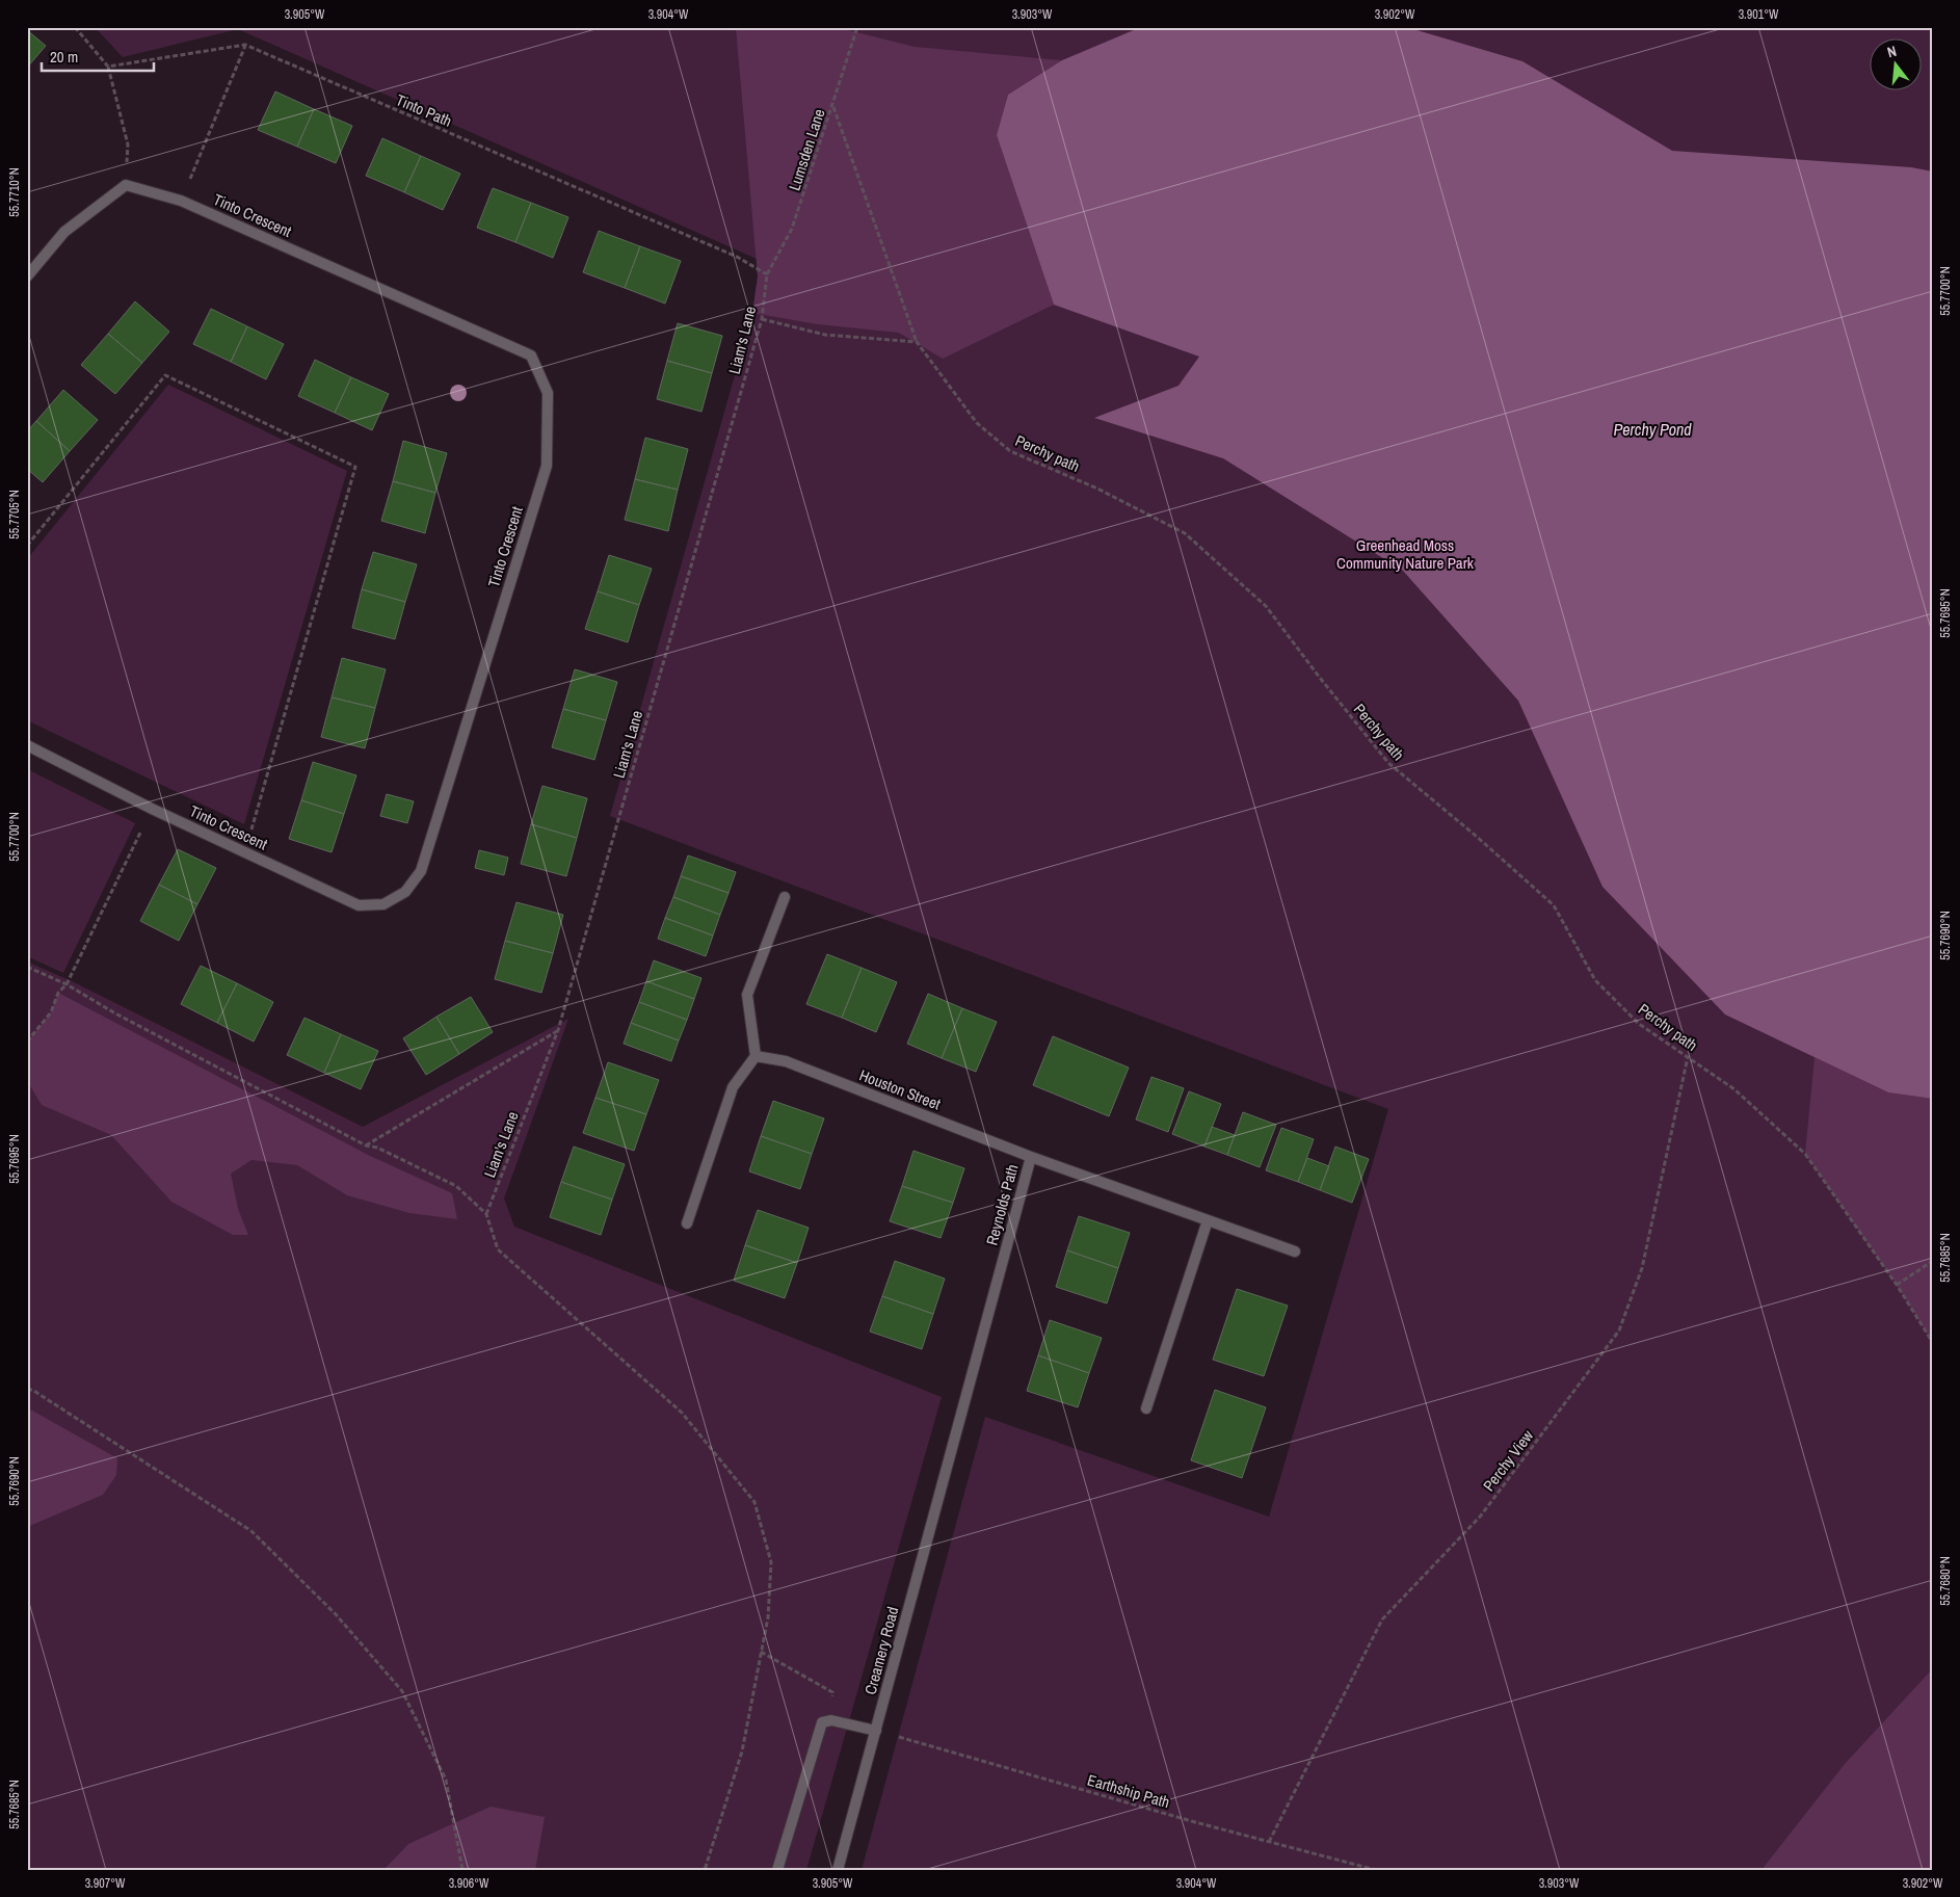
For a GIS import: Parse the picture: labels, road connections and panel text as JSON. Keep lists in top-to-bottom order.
{
  "streets": {
    "street": [
      "Tinto Crescent",
      "Houston Street",
      "Reynolds Path",
      "Creamery Road"
    ],
    "path": [
      "Tinto Path",
      "Lumsden Lane",
      "Liam's Lane",
      "Perchy path",
      "Perchy View",
      "Earthship Path"
    ]
  },
  "crossings": [
    ["Tinto Path", "Lumsden Lane"],
    ["Tinto Path", "Liam's Lane"],
    ["Lumsden Lane", "Liam's Lane"],
    ["Lumsden Lane", "Perchy path"],
    ["Perchy path", "Perchy View"],
    ["Houston Street", "Reynolds Path"],
    ["Reynolds Path", "Creamery Road"],
    ["Perchy View", "Earthship Path"],
    ["Creamery Road", "Earthship Path"]
  ],
  "water": ["Perchy Pond"],
  "parks": ["Greenhead Moss Community Nature Park"],
  "scale_bar": "20 m",
  "north": "top",
  "coordinates": [
    "3.905°W",
    "3.904°W",
    "3.903°W",
    "3.902°W",
    "3.901°W",
    "55.7710°N",
    "55.7700°N",
    "55.7705°N",
    "55.7695°N",
    "55.7690°N",
    "55.7685°N",
    "55.7680°N",
    "3.907°W",
    "3.906°W"
  ]
}
